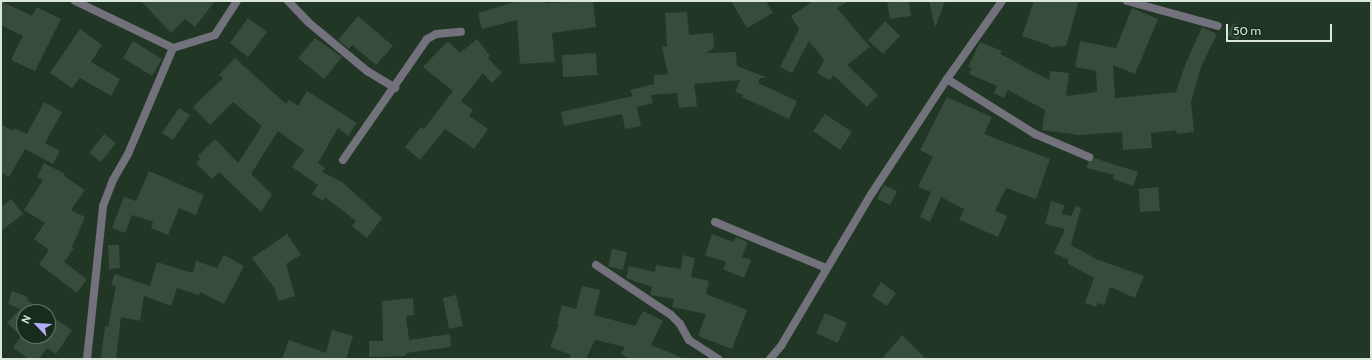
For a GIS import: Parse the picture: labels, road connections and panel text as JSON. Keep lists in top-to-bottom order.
{
  "scale_bar": "50 m",
  "north": "top left"
}
